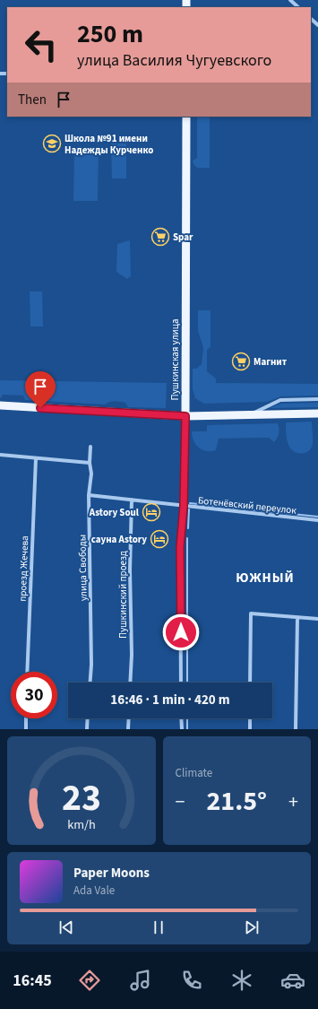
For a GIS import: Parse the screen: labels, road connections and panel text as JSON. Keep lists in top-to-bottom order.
{
  "streets": {
    "main road": ["Пушкинская улица"],
    "street": [
      "Ботенёвский переулок",
      "улица Свободы",
      "проезд Жечева",
      "Пушкинский проезд"
    ]
  },
  "crossings": [
    ["Пушкинская улица", "Ботенёвский переулок"],
    ["Ботенёвский переулок", "улица Свободы"],
    ["Ботенёвский переулок", "Пушкинский проезд"]
  ],
  "districts": ["ЮЖНЫЙ"],
  "places": {
    "school or university": ["Школа №91 имени Надежды Курченко"],
    "supermarket": ["Spar", "Магнит"],
    "hotel": ["Astory Soul", "сауна Astory"]
  },
  "page": {
    "turn": ["250 m", "улица Василия Чугуевского"],
    "then": "Then",
    "limit": "30",
    "trip": "16:46 · 1 min · 420 m",
    "tile": "Climate",
    "heat": ["−", "21.5°", "+"],
    "song": ["Paper Moons", "Ada Vale"],
    "tabs": "16:45",
    "gauge": ["23", "km/h"]
  }
}
